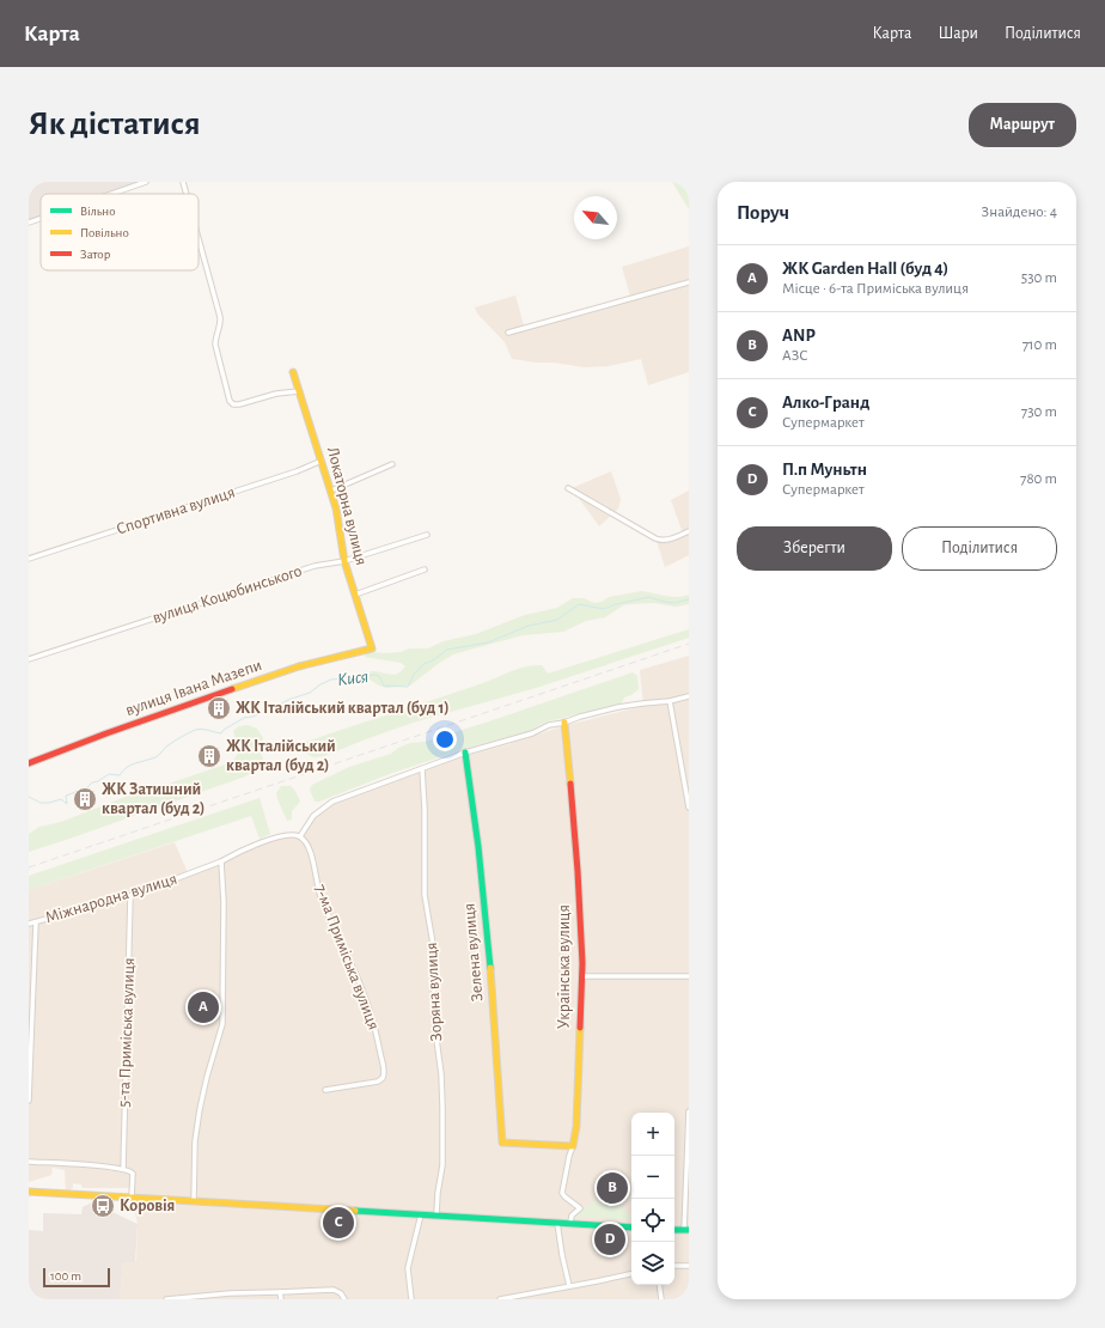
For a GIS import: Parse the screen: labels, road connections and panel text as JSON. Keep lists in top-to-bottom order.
{
  "streets": {
    "street": [
      "Локаторна вулиця",
      "Спортивна вулиця",
      "вулиця Коцюбинського",
      "вулиця Івана Мазепи",
      "Міжнародна вулиця",
      "Зелена вулиця",
      "7-ма Приміська вулиця",
      "Українська вулиця",
      "Зоряна вулиця",
      "5-та Приміська вулиця"
    ]
  },
  "crossings": [
    ["Локаторна вулиця", "Спортивна вулиця"],
    ["Локаторна вулиця", "вулиця Коцюбинського"],
    ["Локаторна вулиця", "вулиця Івана Мазепи"],
    ["Міжнародна вулиця", "7-ма Приміська вулиця"],
    ["Міжнародна вулиця", "5-та Приміська вулиця"],
    ["Зелена вулиця", "Українська вулиця"]
  ],
  "water": ["Кися"],
  "places": {
    "building": ["ЖК Італійський квартал (буд 1)", "ЖК Італійський квартал (буд 2)", "ЖК Затишний квартал (буд 2)"],
    "bus stop": ["Коровія"]
  },
  "legend": ["Вільно", "Повільно", "Затор"],
  "scale_bar": "100 m",
  "north": "top left",
  "page": {
    "header": "Карта",
    "nav": ["Карта", "Шари", "Поділитися"],
    "buttons": [
      "Маршрут",
      ["Зберегти", "Поділитися"]
    ],
    "title": "Як дістатися",
    "heading": ["Поруч", "Знайдено: 4"],
    "list": [
      {
        "mark": "A",
        "name": "ЖК Garden Hall (буд 4)",
        "note": "Місце · 6-та Приміська вулиця",
        "value": "530 m"
      },
      {
        "mark": "B",
        "name": "ANP",
        "note": "АЗС",
        "value": "710 m"
      },
      {
        "mark": "C",
        "name": "Алко-Гранд",
        "note": "Супермаркет",
        "value": "730 m"
      },
      {
        "mark": "D",
        "name": "П.п Муньтн",
        "note": "Супермаркет",
        "value": "780 m"
      }
    ],
    "pins": [
      "A",
      "B",
      "C",
      "D"
    ],
    "map_buttons": ["+", "−"],
    "scale": "100 m"
  }
}
